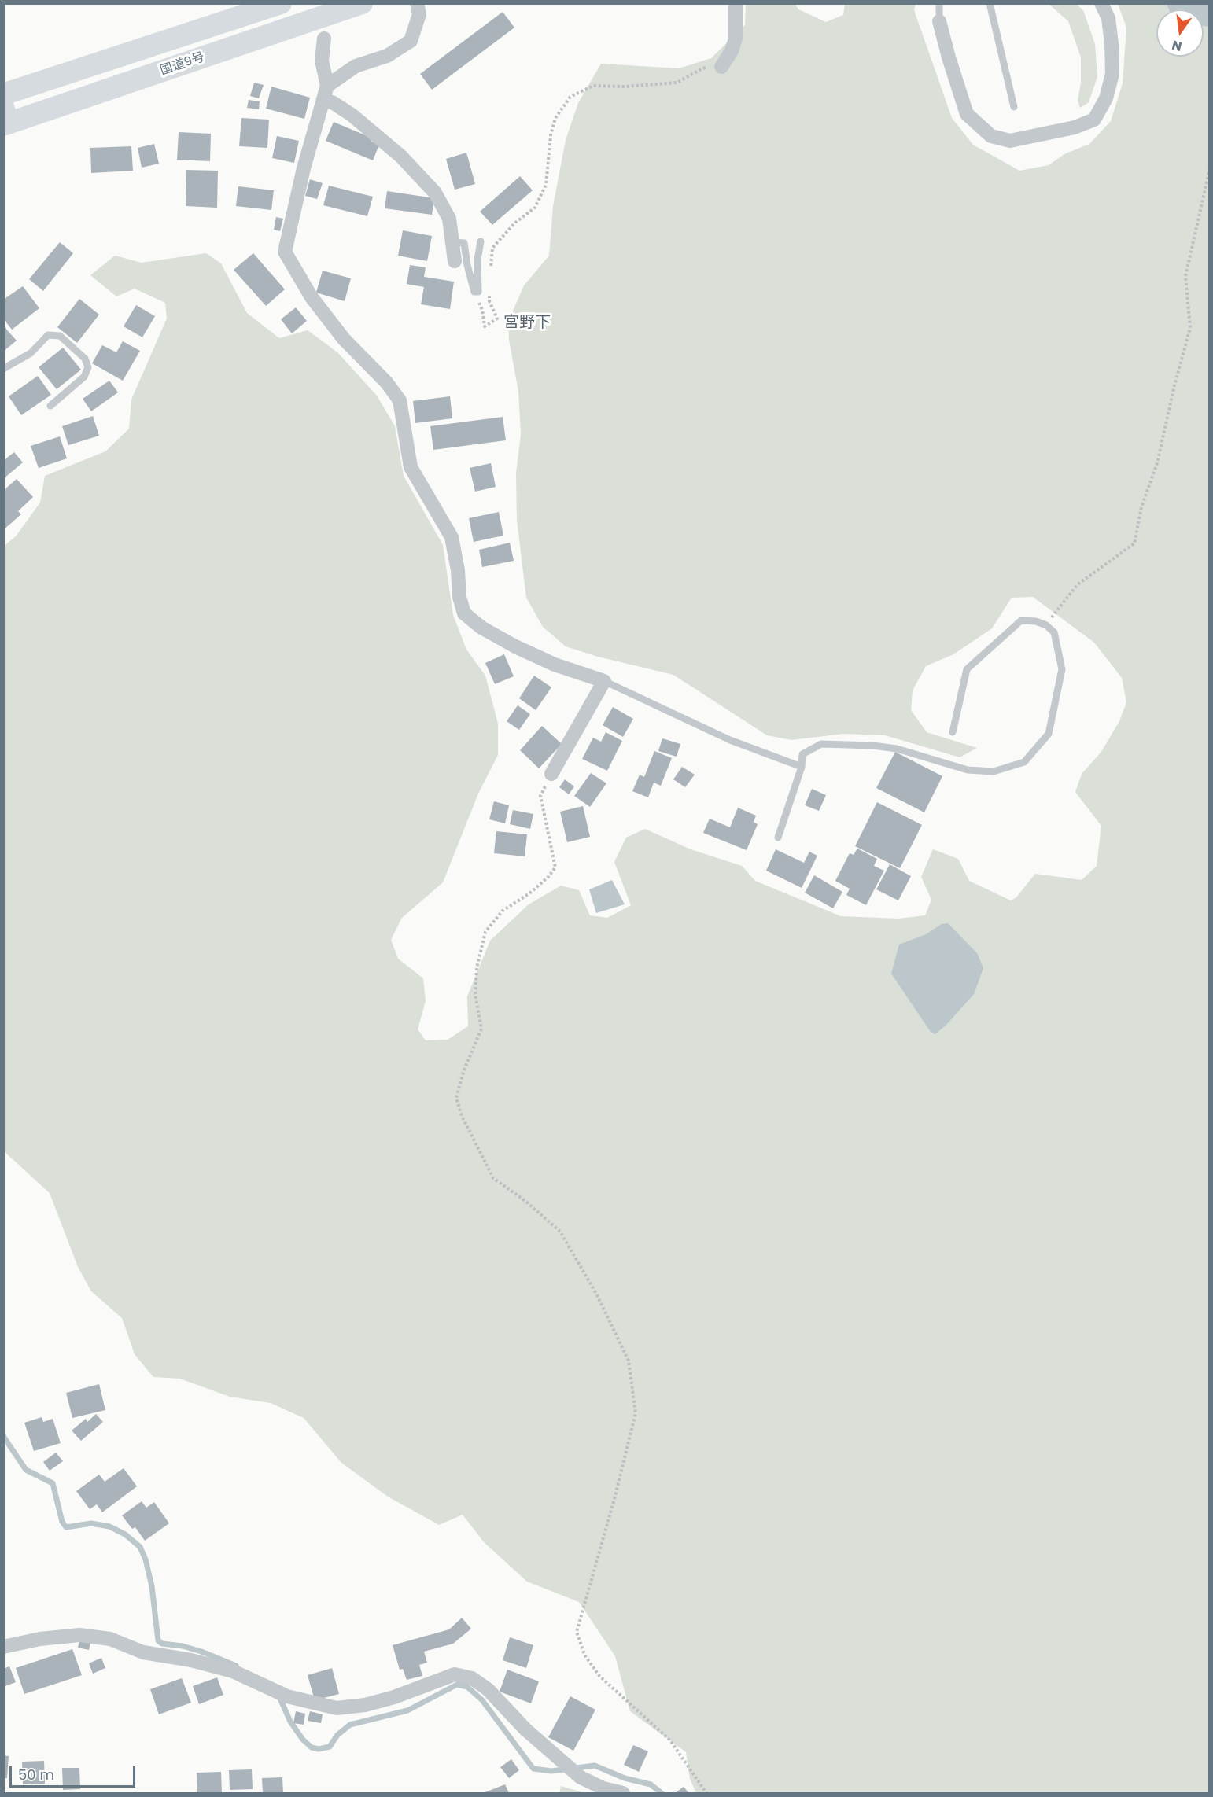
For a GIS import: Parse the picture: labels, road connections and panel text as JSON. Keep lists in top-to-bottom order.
{
  "streets": {
    "highway": ["国道9号"]
  },
  "districts": ["宮野下"],
  "scale_bar": "50 m",
  "north": "bottom"
}
